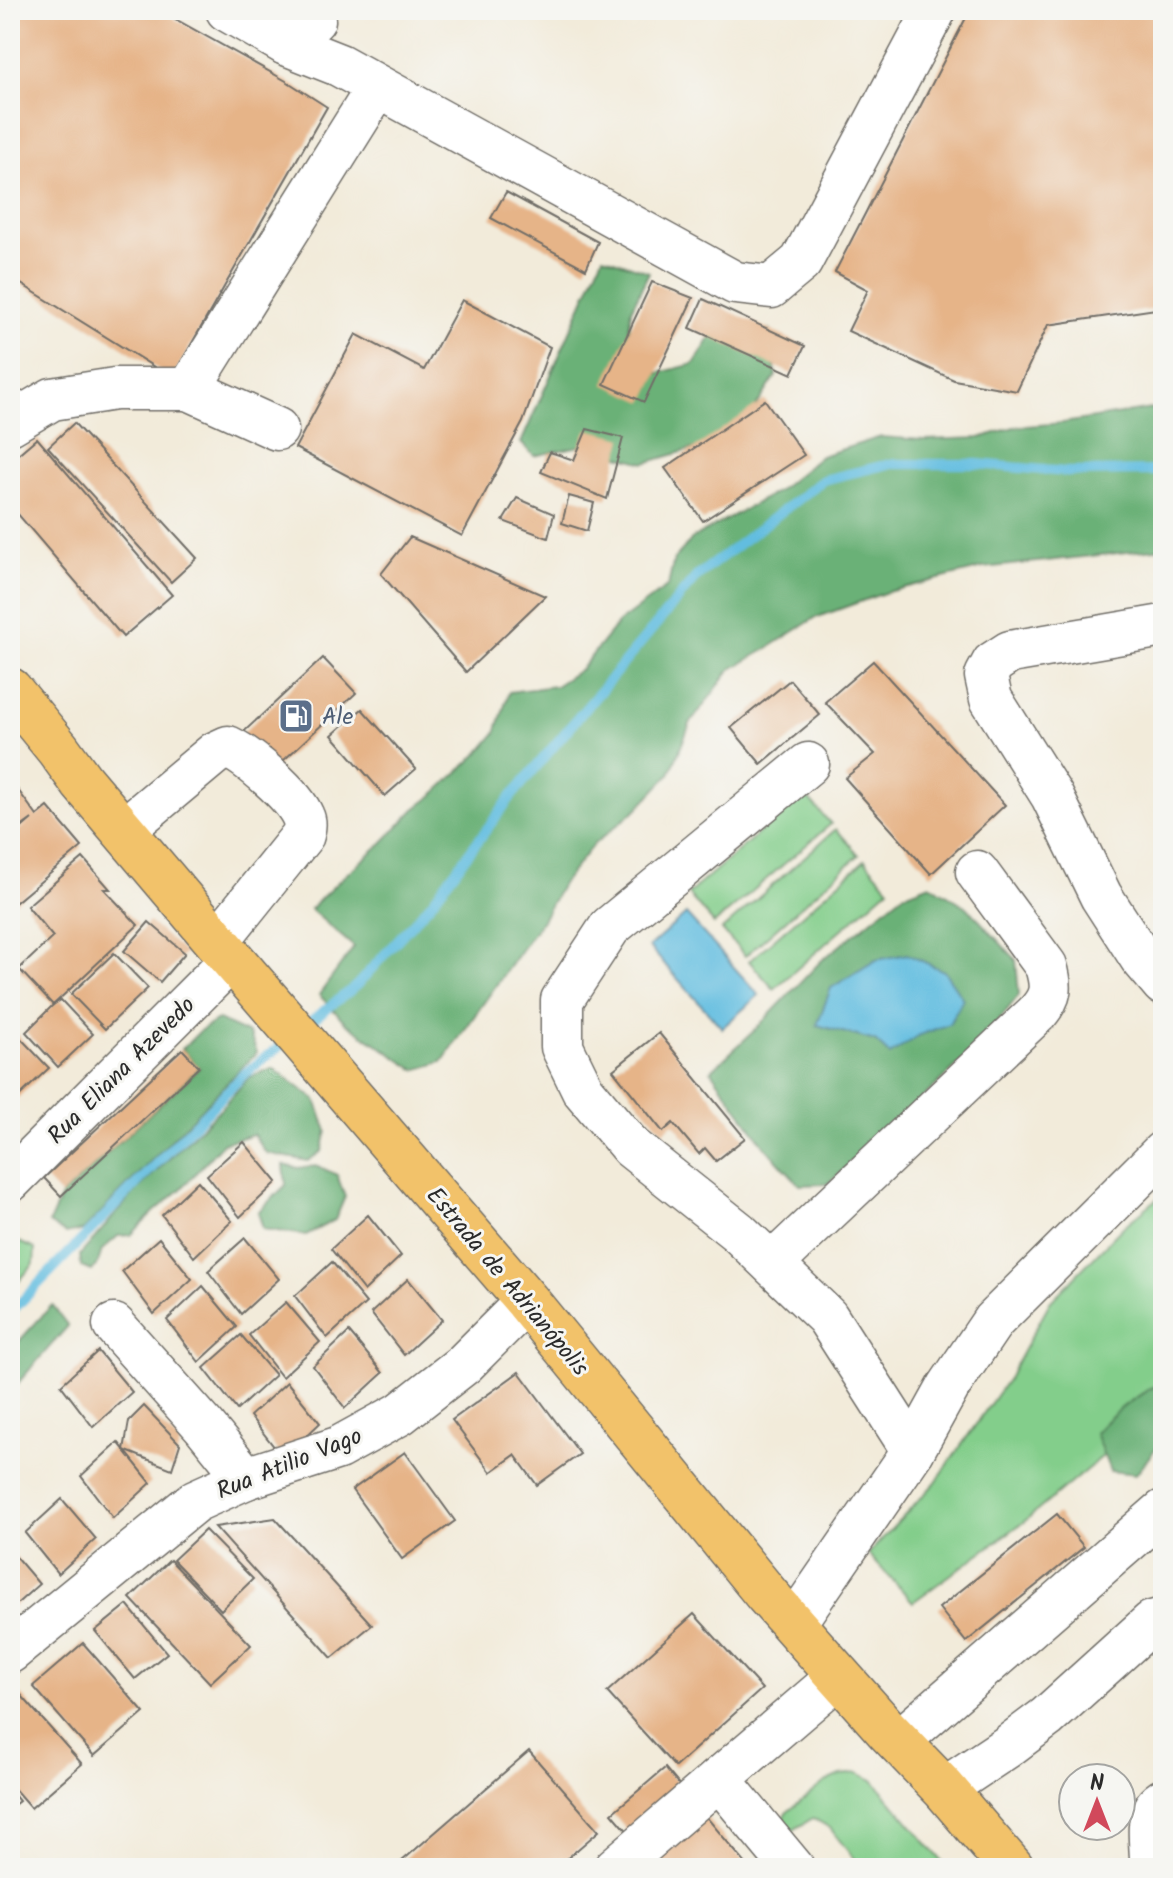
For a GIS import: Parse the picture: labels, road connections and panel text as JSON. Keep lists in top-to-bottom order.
{
  "streets": {
    "main road": ["Estrada de Adrianópolis"],
    "street": ["Rua Eliana Azevedo", "Rua Atilio Vago"]
  },
  "crossings": [
    ["Rua Eliana Azevedo", "Estrada de Adrianópolis"],
    ["Estrada de Adrianópolis", "Rua Atilio Vago"]
  ],
  "places": {
    "fuel station": ["Ale"]
  },
  "north": "top"
}
